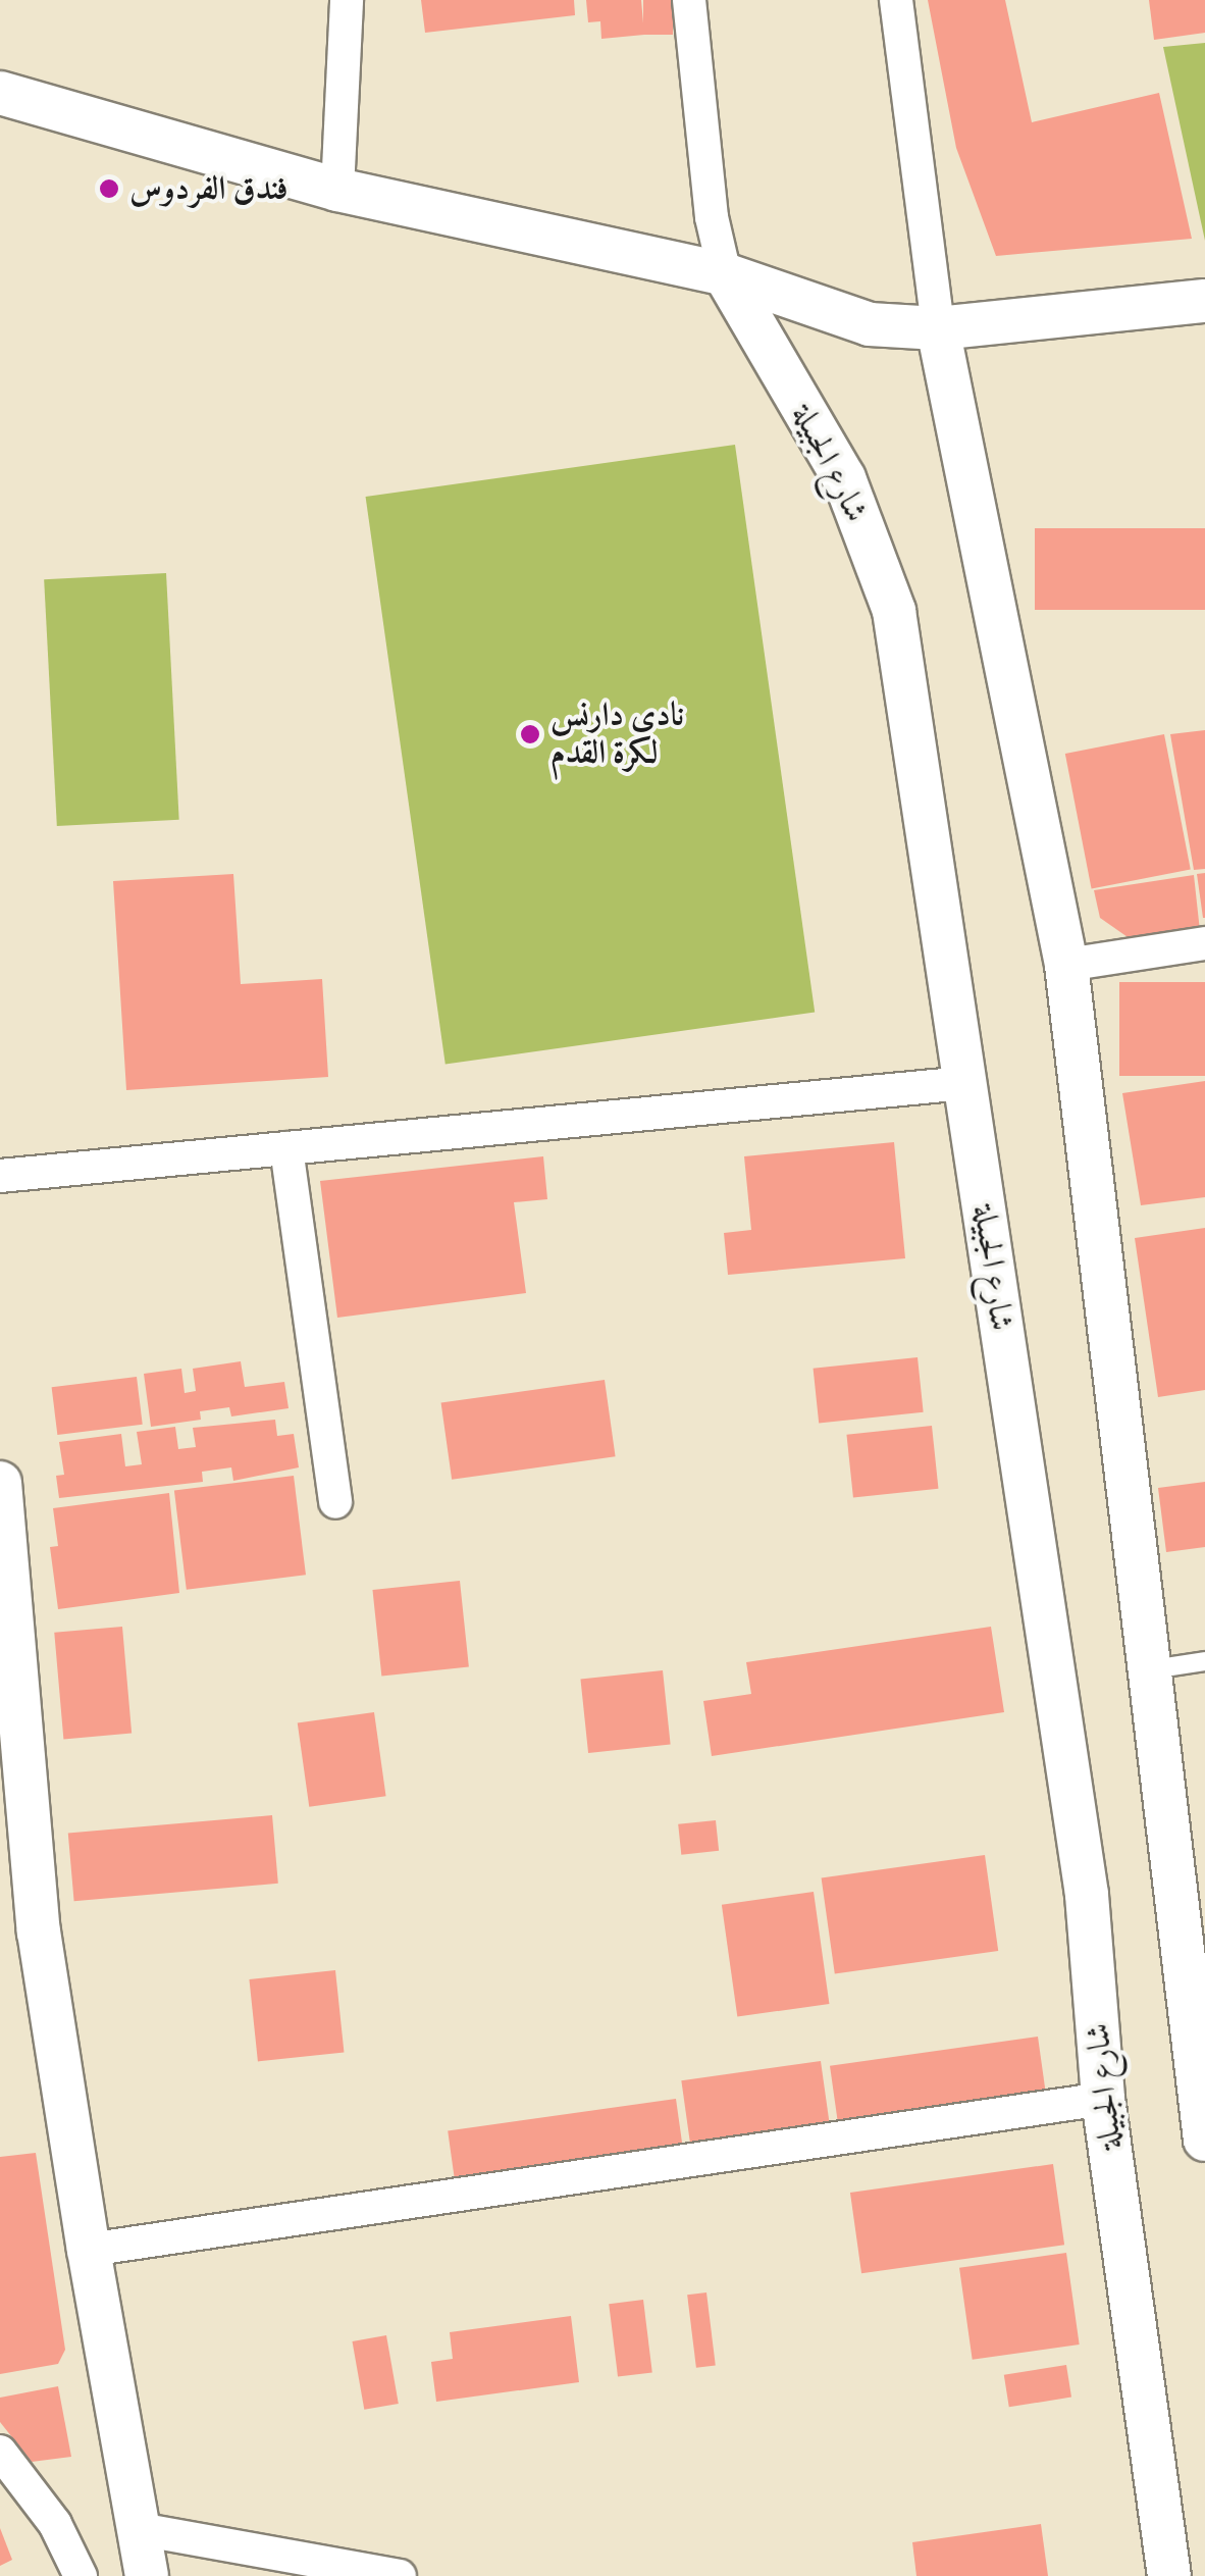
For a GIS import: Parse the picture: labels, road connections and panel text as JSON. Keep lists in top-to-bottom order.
{
  "streets": {
    "street": ["شارع الجبيلة"]
  },
  "places": ["فندق الفردوس", "نادي دارنس لكرة القدم"]
}
